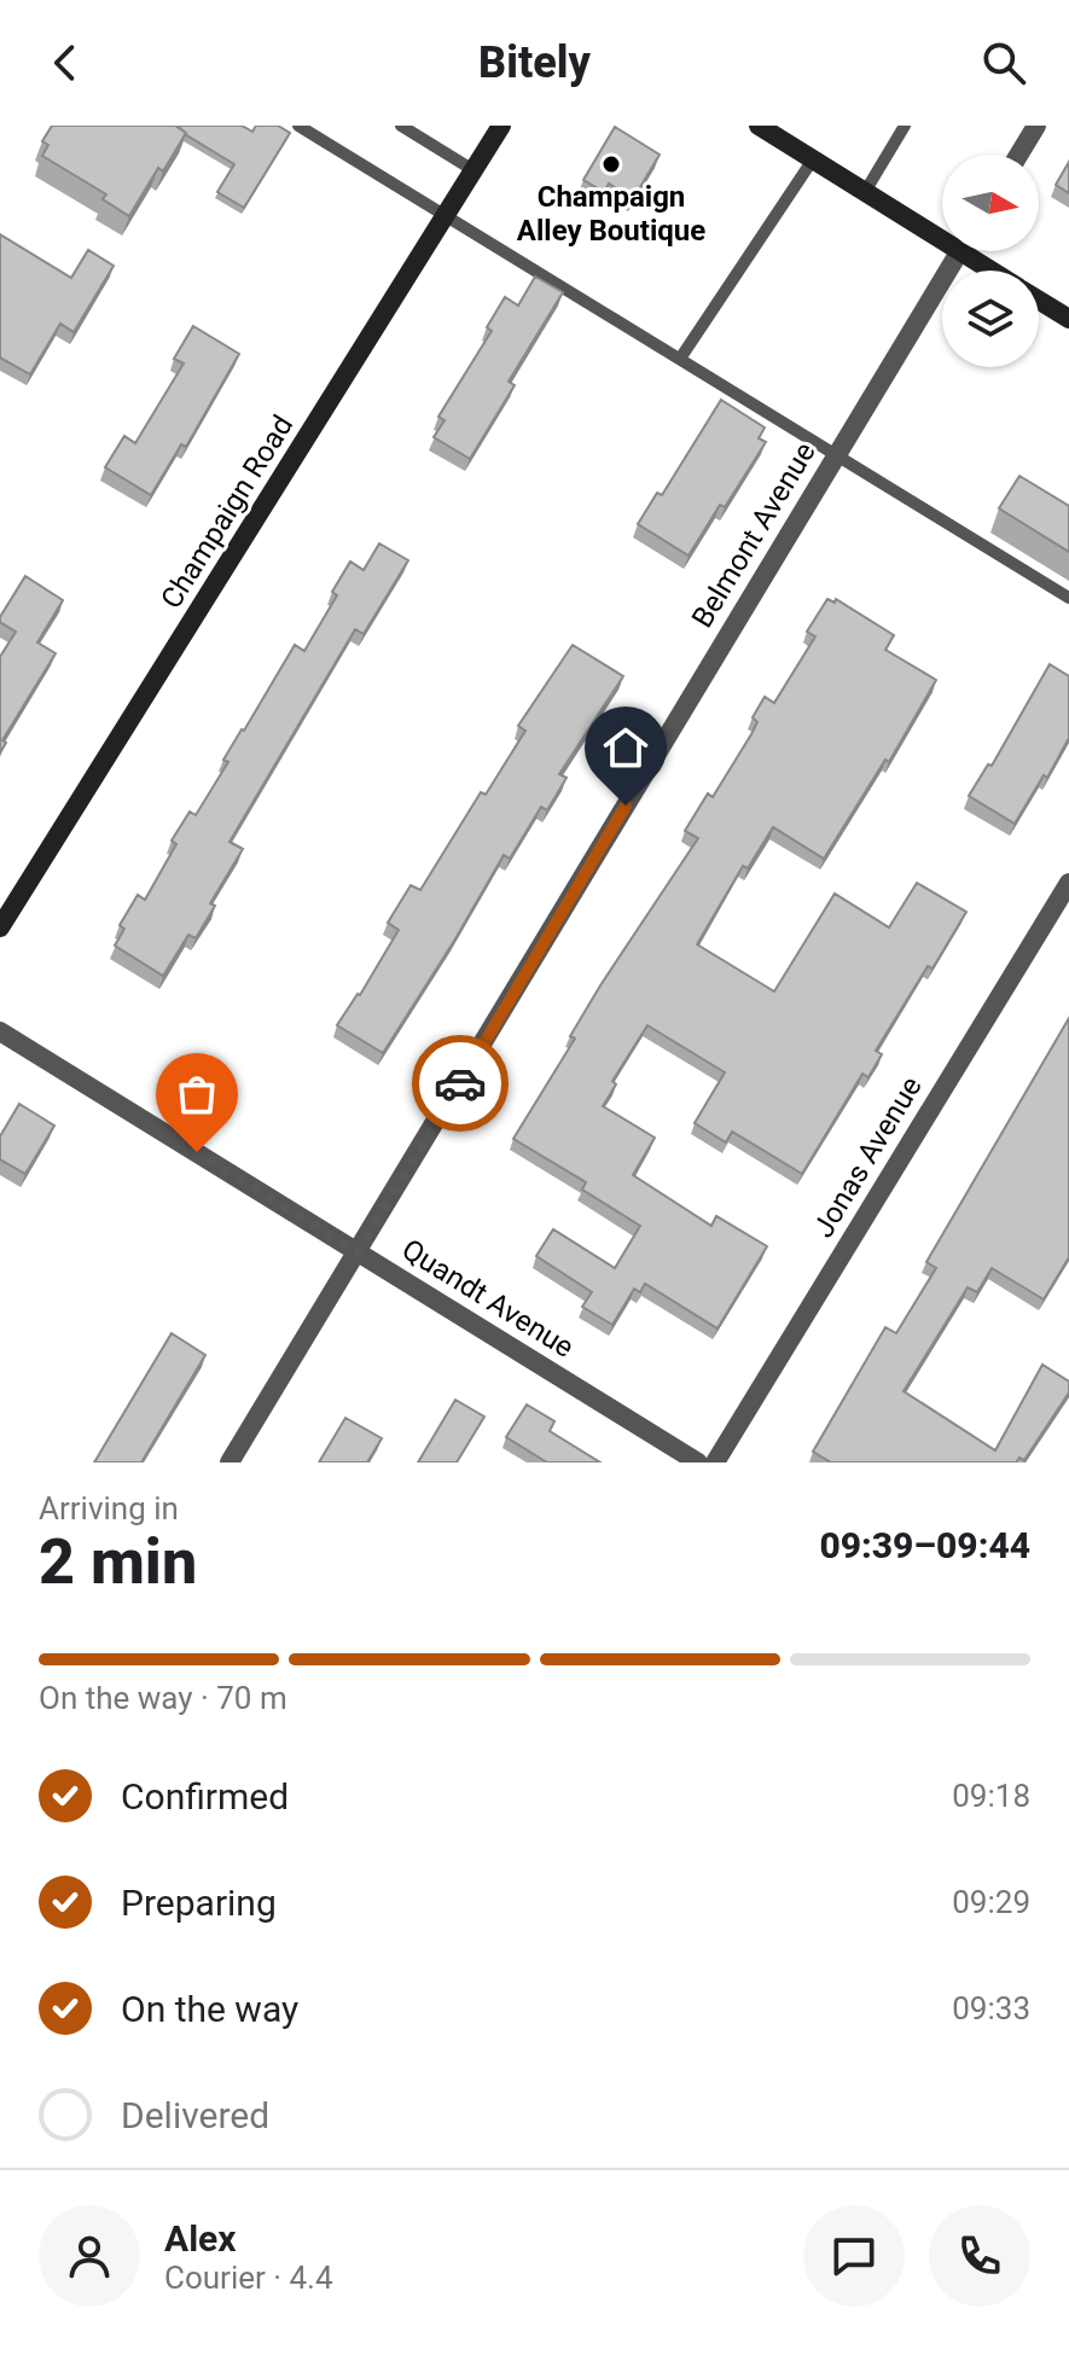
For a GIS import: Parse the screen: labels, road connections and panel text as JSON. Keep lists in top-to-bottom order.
{
  "streets": {
    "street": [
      "Champaign Road",
      "Belmont Avenue",
      "Jonas Avenue",
      "Quandt Avenue"
    ]
  },
  "crossings": [
    ["Belmont Avenue", "Quandt Avenue"]
  ],
  "places": ["Champaign Alley Boutique"],
  "north": "right",
  "page": {
    "header": "Bitely",
    "heading": ["2 min", "Arriving in", "09:39–09:44"],
    "panel": ["Alex", "Courier · 4.4"],
    "bar": "On the way · 70 m",
    "list": [
      ["Confirmed", "09:18"],
      ["Preparing", "09:29"],
      ["On the way", "09:33"],
      "Delivered"
    ]
  }
}
